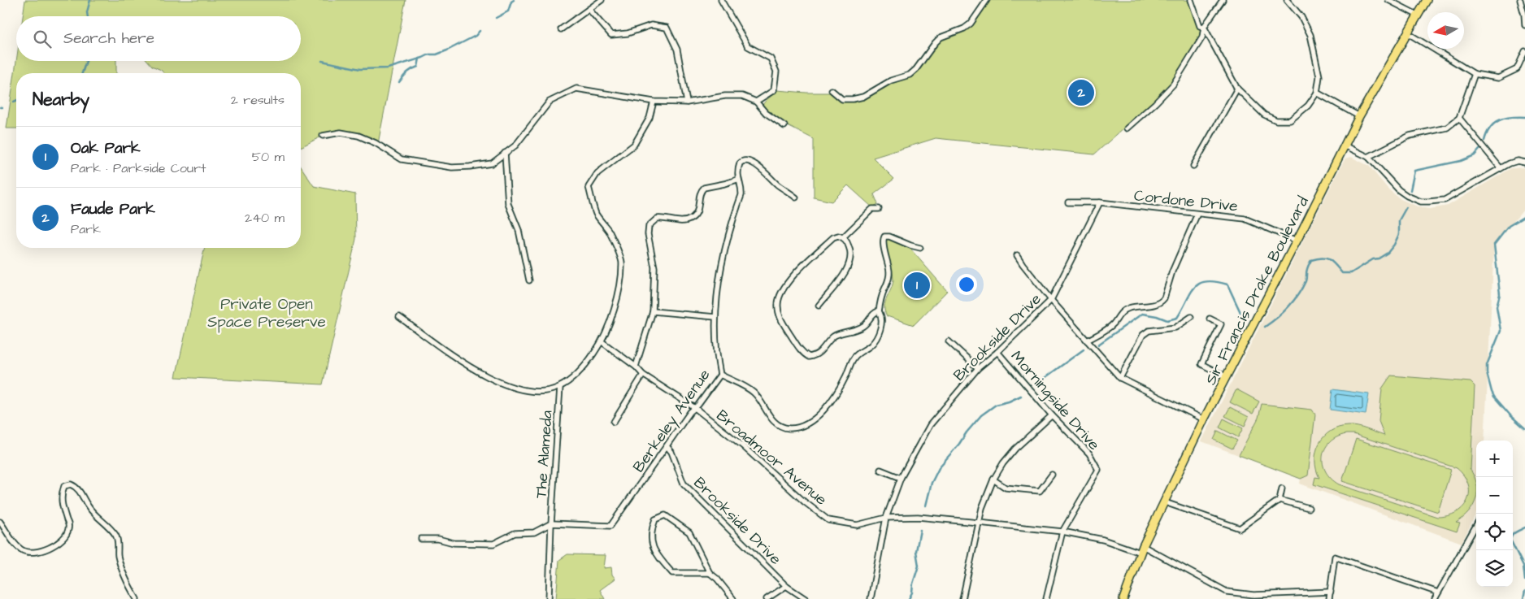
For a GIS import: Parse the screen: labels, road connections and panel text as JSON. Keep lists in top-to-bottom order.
{
  "streets": {
    "main road": ["Sir Francis Drake Boulevard"],
    "street": [
      "Cordone Drive",
      "Brookside Drive",
      "Morningside Drive",
      "Berkeley Avenue",
      "The Alameda",
      "Broadmoor Avenue"
    ]
  },
  "crossings": [
    ["Cordone Drive", "Sir Francis Drake Boulevard"],
    ["Cordone Drive", "Brookside Drive"],
    ["Sir Francis Drake Boulevard", "Broadmoor Avenue"],
    ["Brookside Drive", "Morningside Drive"],
    ["Brookside Drive", "Berkeley Avenue"],
    ["Brookside Drive", "Broadmoor Avenue"],
    ["Morningside Drive", "Broadmoor Avenue"],
    ["Berkeley Avenue", "The Alameda"],
    ["Berkeley Avenue", "Broadmoor Avenue"]
  ],
  "parks": ["Private Open Space Preserve"],
  "north": "left",
  "page": {
    "search": "Search here",
    "heading": ["Nearby", "2 results"],
    "pins": ["2", "1"],
    "list": [
      {
        "mark": "1",
        "name": "Oak Park",
        "note": "Park · Parkside Court",
        "value": "50 m"
      },
      {
        "mark": "2",
        "name": "Faude Park",
        "note": "Park",
        "value": "240 m"
      }
    ],
    "map_buttons": ["+", "−"]
  }
}
